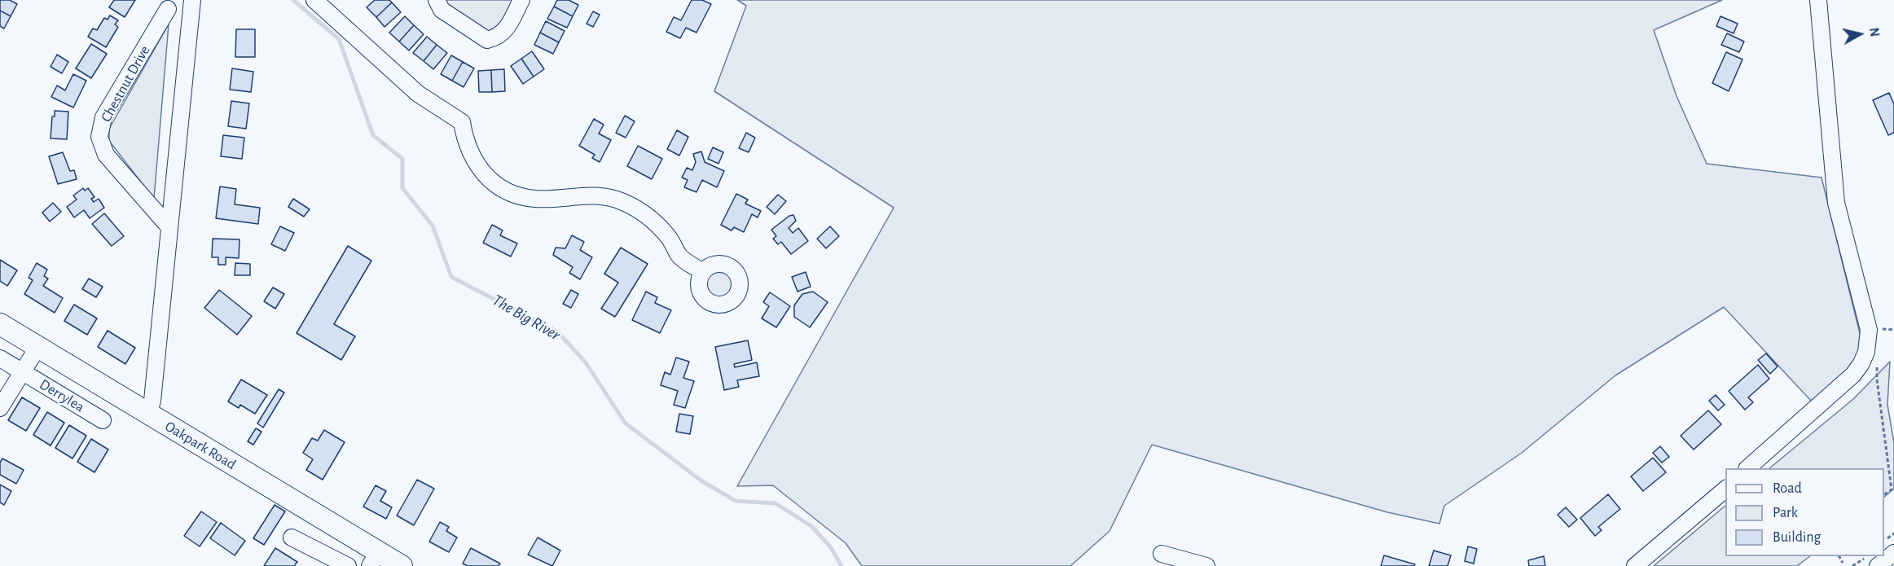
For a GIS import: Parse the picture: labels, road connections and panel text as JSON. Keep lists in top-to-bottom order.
{
  "streets": {
    "main road": ["Oakpark Road"],
    "street": ["Chestnut Drive", "Derrylea"]
  },
  "crossings": [
    ["Derrylea", "Oakpark Road"]
  ],
  "water": ["The Big River"],
  "legend": ["Road", "Park", "Building"],
  "north": "right"
}
